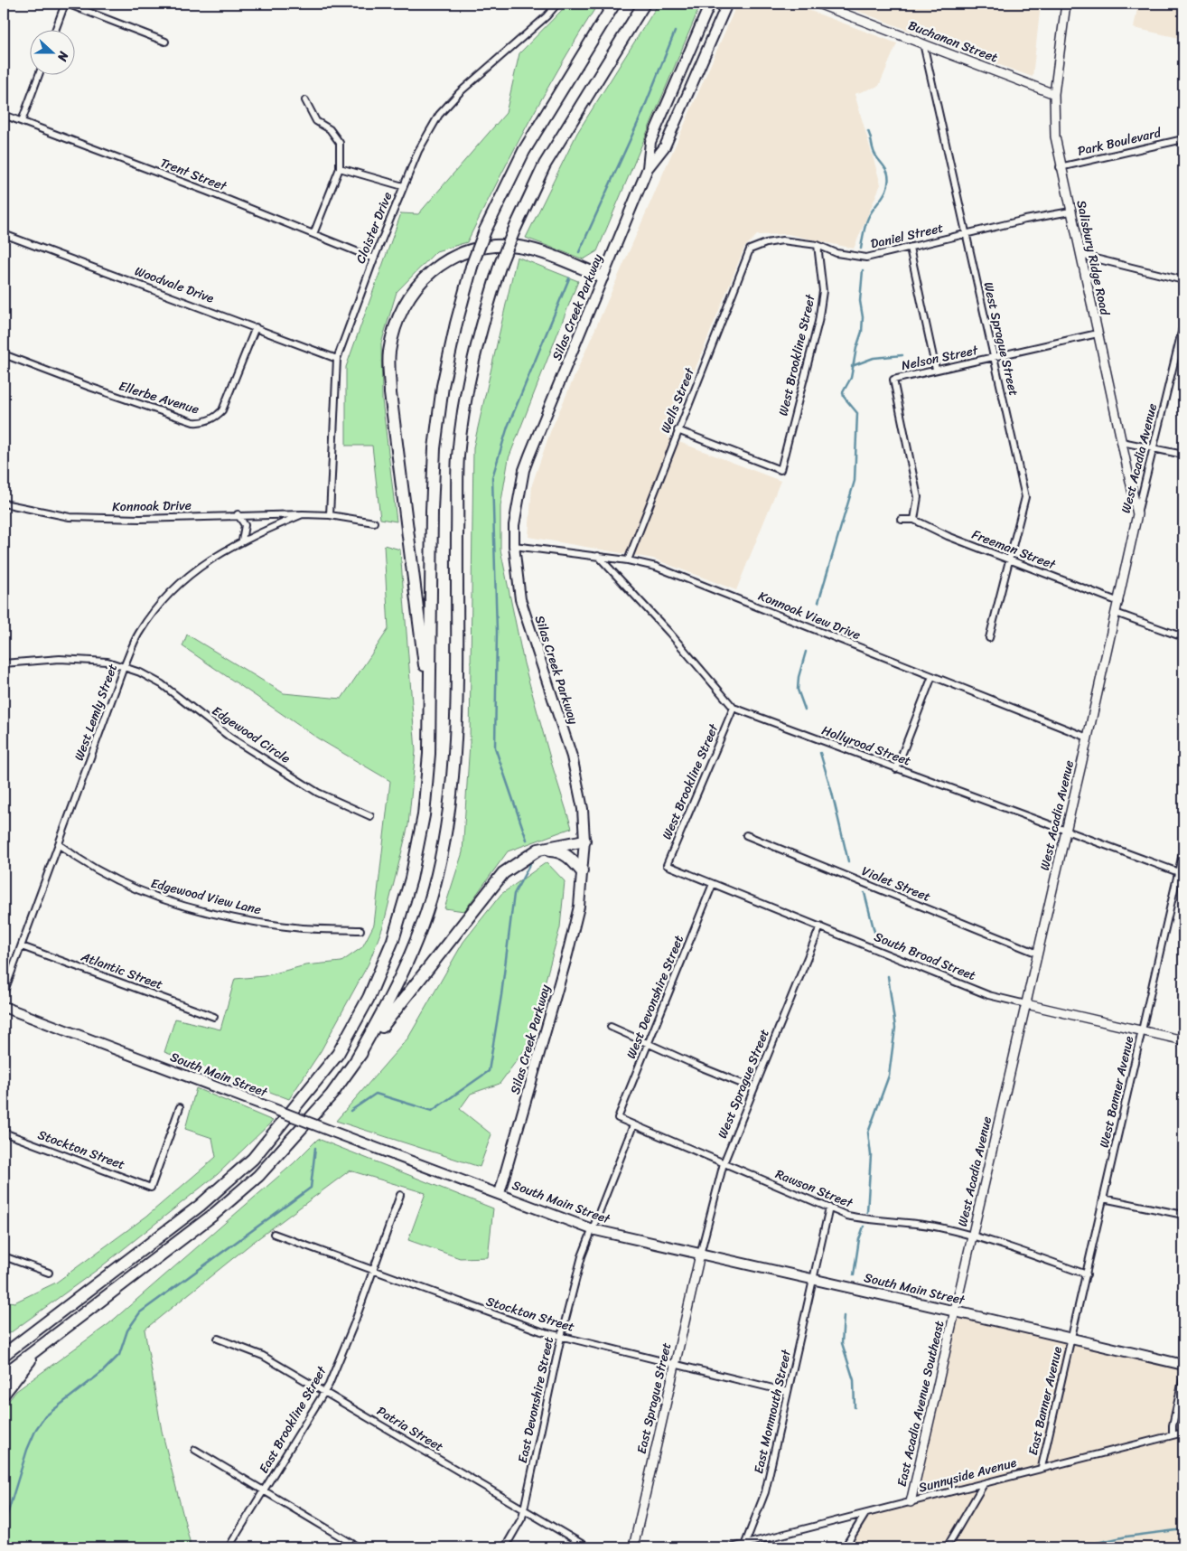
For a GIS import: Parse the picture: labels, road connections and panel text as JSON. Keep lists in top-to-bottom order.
{
  "streets": {
    "main road": ["Silas Creek Parkway", "South Main Street"],
    "street": [
      "Buchanan Street",
      "Park Boulevard",
      "Trent Street",
      "Cloister Drive",
      "Daniel Street",
      "Salisbury Ridge Road",
      "Woodvale Drive",
      "West Sprague Street",
      "West Brookline Street",
      "Nelson Street",
      "Ellerbe Avenue",
      "Wells Street",
      "West Acadia Avenue",
      "Konnoak Drive",
      "Freeman Street",
      "Konnoak View Drive",
      "West Lemly Street",
      "Edgewood Circle",
      "Hollyrood Street",
      "Violet Street",
      "Edgewood View Lane",
      "South Broad Street",
      "Atlantic Street",
      "West Devonshire Street",
      "West Banner Avenue",
      "Stockton Street",
      "Rawson Street",
      "East Sprague Street",
      "East Devonshire Street",
      "East Banner Avenue",
      "East Acadia Avenue Southeast",
      "East Monmouth Street",
      "East Brookline Street",
      "Patria Street",
      "Sunnyside Avenue"
    ]
  },
  "crossings": [
    ["Buchanan Street", "Salisbury Ridge Road"],
    ["Buchanan Street", "West Sprague Street"],
    ["Park Boulevard", "Salisbury Ridge Road"],
    ["Trent Street", "Cloister Drive"],
    ["Cloister Drive", "Woodvale Drive"],
    ["Cloister Drive", "Konnoak Drive"],
    ["Daniel Street", "Salisbury Ridge Road"],
    ["Daniel Street", "West Sprague Street"],
    ["Daniel Street", "West Brookline Street"],
    ["Daniel Street", "Wells Street"],
    ["Salisbury Ridge Road", "Nelson Street"],
    ["Salisbury Ridge Road", "West Acadia Avenue"],
    ["Woodvale Drive", "Ellerbe Avenue"],
    ["Silas Creek Parkway", "Konnoak View Drive"],
    ["Silas Creek Parkway", "South Main Street"],
    ["West Sprague Street", "Nelson Street"],
    ["West Sprague Street", "Freeman Street"],
    ["West Sprague Street", "South Broad Street"],
    ["West Sprague Street", "South Main Street"],
    ["West Sprague Street", "Rawson Street"],
    ["West Sprague Street", "East Sprague Street"],
    ["West Brookline Street", "Wells Street"],
    ["West Brookline Street", "Hollyrood Street"],
    ["West Brookline Street", "South Broad Street"],
    ["Nelson Street", "Freeman Street"],
    ["Wells Street", "Konnoak View Drive"],
    ["West Acadia Avenue", "Freeman Street"],
    ["West Acadia Avenue", "Konnoak View Drive"],
    ["West Acadia Avenue", "Hollyrood Street"],
    ["West Acadia Avenue", "Violet Street"],
    ["West Acadia Avenue", "South Broad Street"],
    ["West Acadia Avenue", "South Main Street"],
    ["West Acadia Avenue", "Rawson Street"],
    ["West Acadia Avenue", "East Acadia Avenue Southeast"],
    ["Konnoak Drive", "West Lemly Street"],
    ["Konnoak View Drive", "Hollyrood Street"],
    ["West Lemly Street", "Edgewood Circle"],
    ["West Lemly Street", "Edgewood View Lane"],
    ["West Lemly Street", "Atlantic Street"],
    ["Hollyrood Street", "West Banner Avenue"],
    ["South Broad Street", "West Devonshire Street"],
    ["South Broad Street", "West Banner Avenue"],
    ["West Devonshire Street", "Rawson Street"],
    ["South Main Street", "West Banner Avenue"],
    ["South Main Street", "East Sprague Street"],
    ["South Main Street", "East Devonshire Street"],
    ["South Main Street", "East Banner Avenue"],
    ["South Main Street", "East Acadia Avenue Southeast"],
    ["South Main Street", "East Monmouth Street"],
    ["West Banner Avenue", "Rawson Street"],
    ["West Banner Avenue", "East Banner Avenue"],
    ["Stockton Street", "East Sprague Street"],
    ["Stockton Street", "East Devonshire Street"],
    ["Stockton Street", "East Monmouth Street"],
    ["Stockton Street", "East Brookline Street"],
    ["Rawson Street", "East Monmouth Street"],
    ["East Devonshire Street", "Patria Street"],
    ["East Banner Avenue", "Sunnyside Avenue"],
    ["East Acadia Avenue Southeast", "Sunnyside Avenue"],
    ["East Monmouth Street", "Sunnyside Avenue"],
    ["East Brookline Street", "Patria Street"]
  ],
  "north": "right"
}
